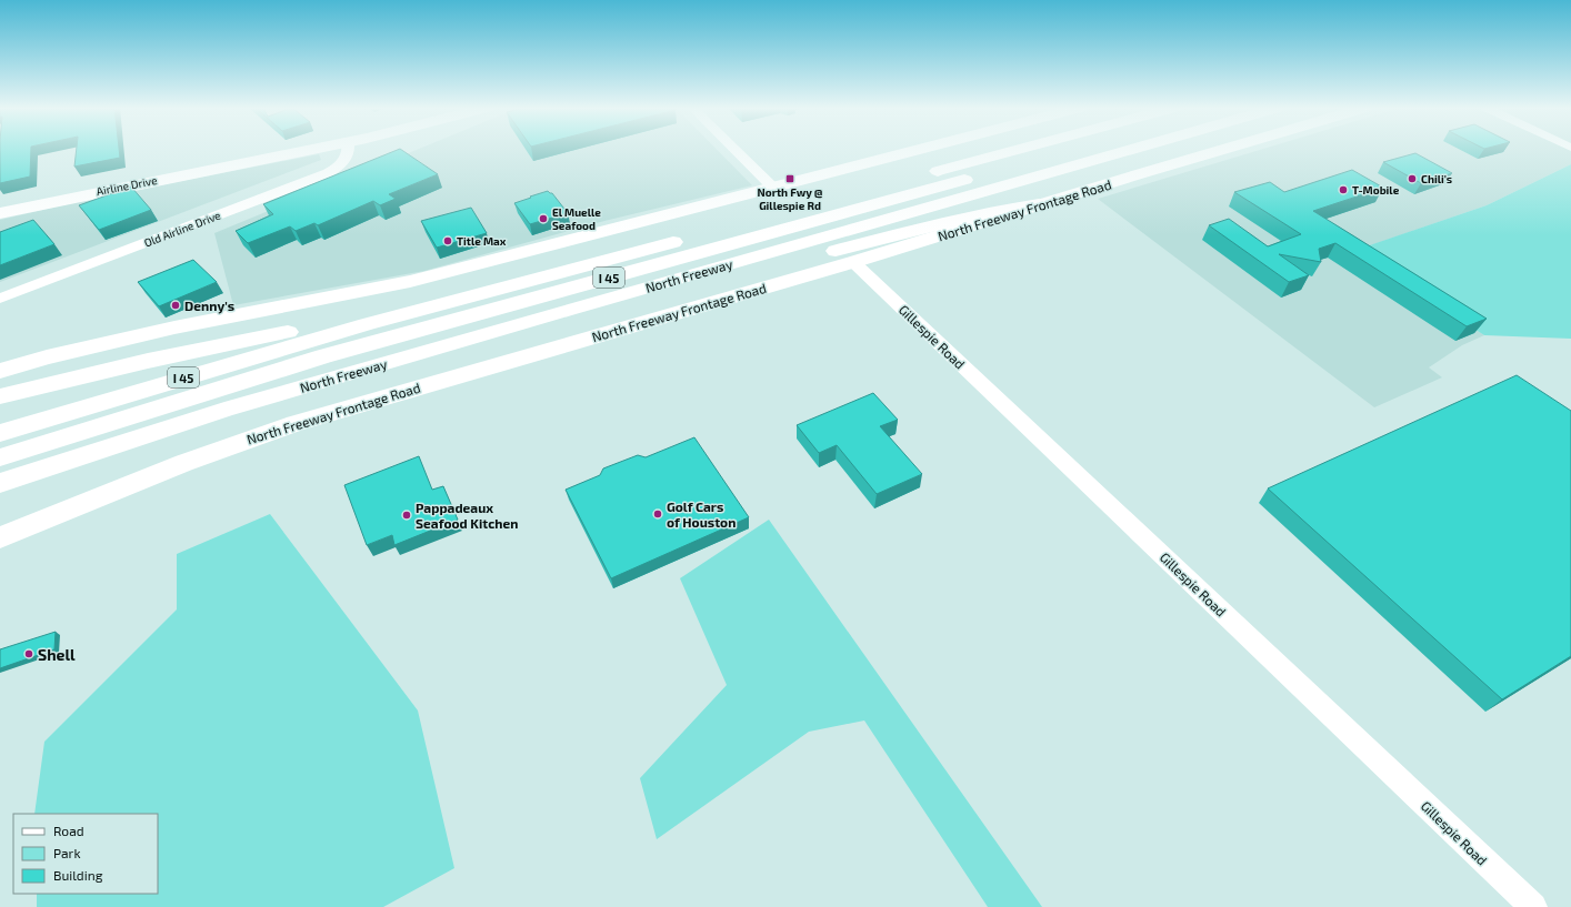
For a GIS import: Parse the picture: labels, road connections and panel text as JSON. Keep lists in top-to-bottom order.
{
  "streets": {
    "main road": [
      "Airline Drive",
      "North Freeway Frontage Road",
      "North Freeway",
      "I 45"
    ],
    "street": ["Old Airline Drive", "Gillespie Road"]
  },
  "crossings": [
    ["North Freeway Frontage Road", "Gillespie Road"]
  ],
  "places": {
    "transit": ["North Fwy @ Gillespie Rd"],
    "other": [
      "Chili's",
      "T-Mobile",
      "El Muelle Seafood",
      "Title Max",
      "Denny's",
      "Golf Cars of Houston",
      "Pappadeaux Seafood Kitchen",
      "Shell"
    ]
  },
  "legend": ["Road", "Park", "Building"]
}
